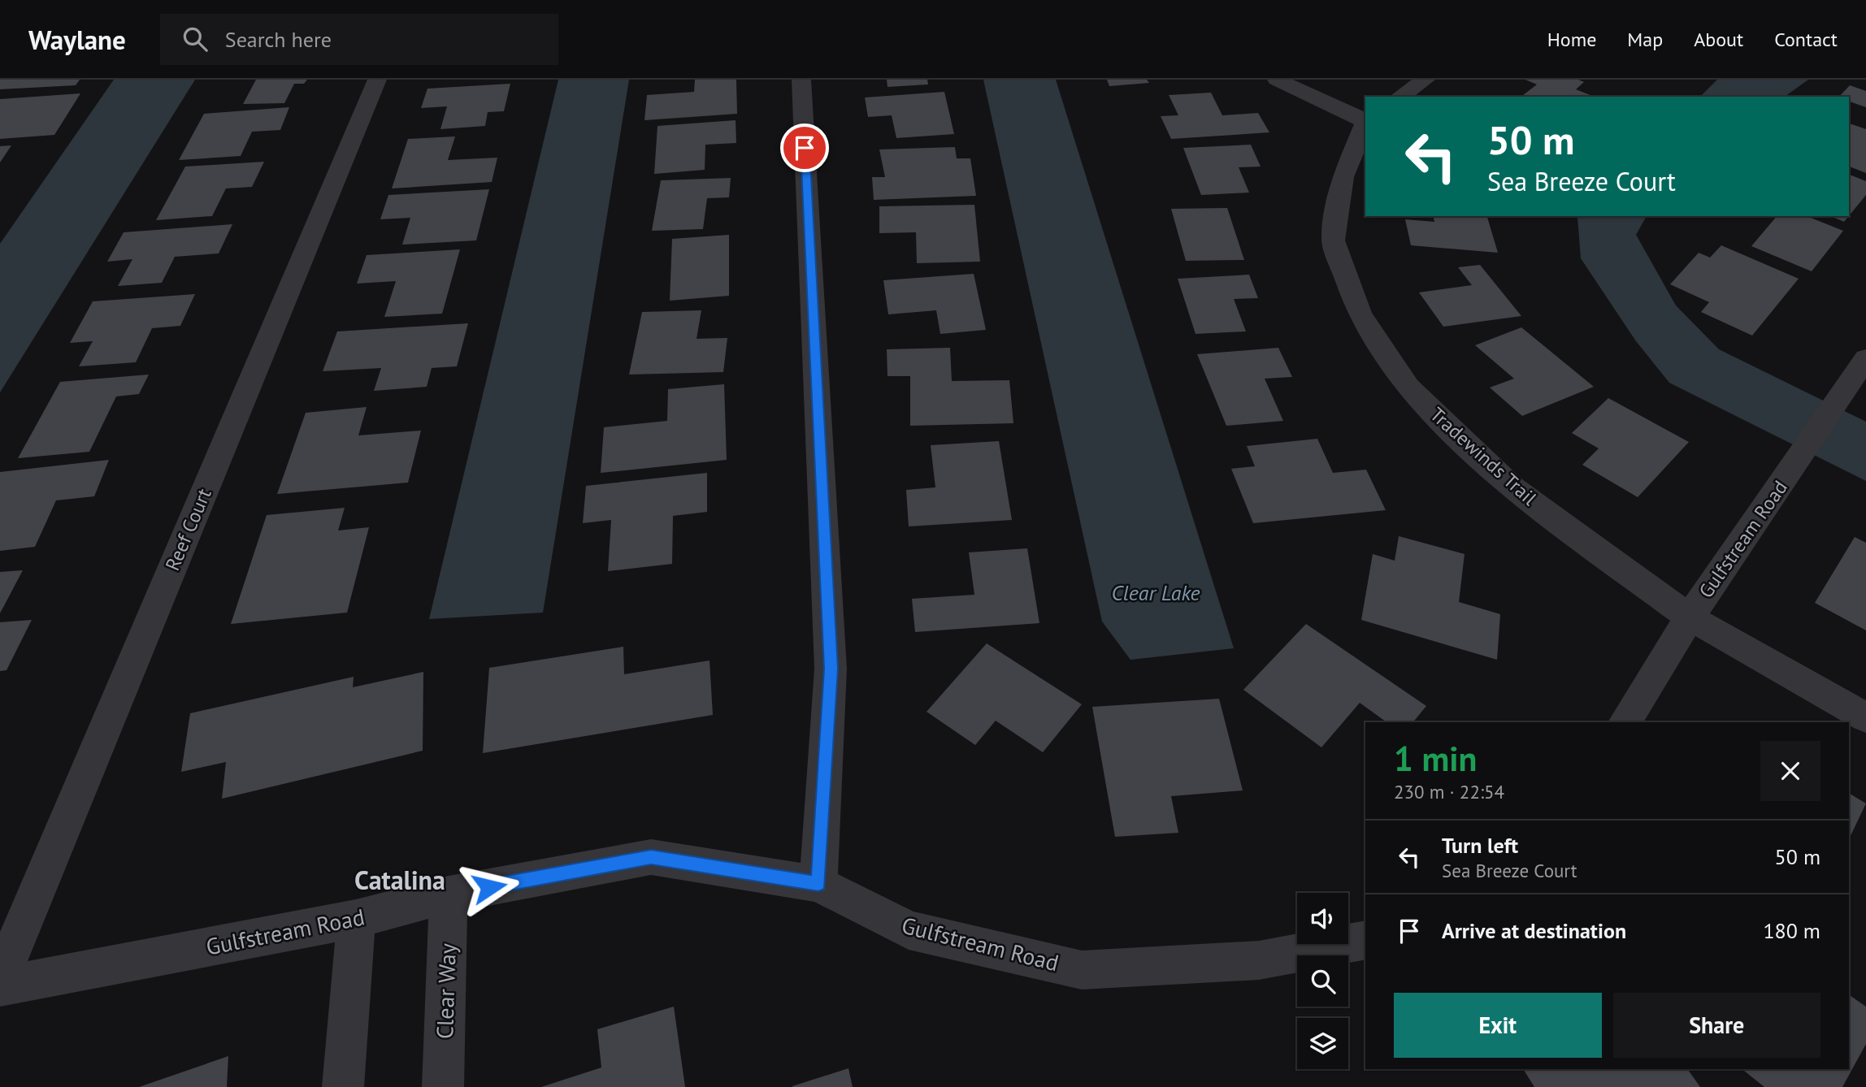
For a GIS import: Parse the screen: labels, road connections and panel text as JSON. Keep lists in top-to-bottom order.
{
  "streets": {
    "street": [
      "Tradewinds Trail",
      "Reef Court",
      "Gulfstream Road",
      "Clear Way"
    ]
  },
  "crossings": [
    ["Tradewinds Trail", "Gulfstream Road"],
    ["Gulfstream Road", "Clear Way"]
  ],
  "districts": ["Catalina"],
  "water": ["Clear Lake"],
  "page": {
    "header": "Waylane",
    "search": "Search here",
    "nav": [
      "Home",
      "Map",
      "About",
      "Contact"
    ],
    "turn": ["50 m", "Sea Breeze Court"],
    "heading": ["1 min", "230 m · 22:54"],
    "list": [
      {
        "name": "Turn left",
        "note": "Sea Breeze Court",
        "value": "50 m"
      },
      {
        "name": "Arrive at destination",
        "value": "180 m"
      }
    ],
    "buttons": ["Exit", "Share"]
  }
}
